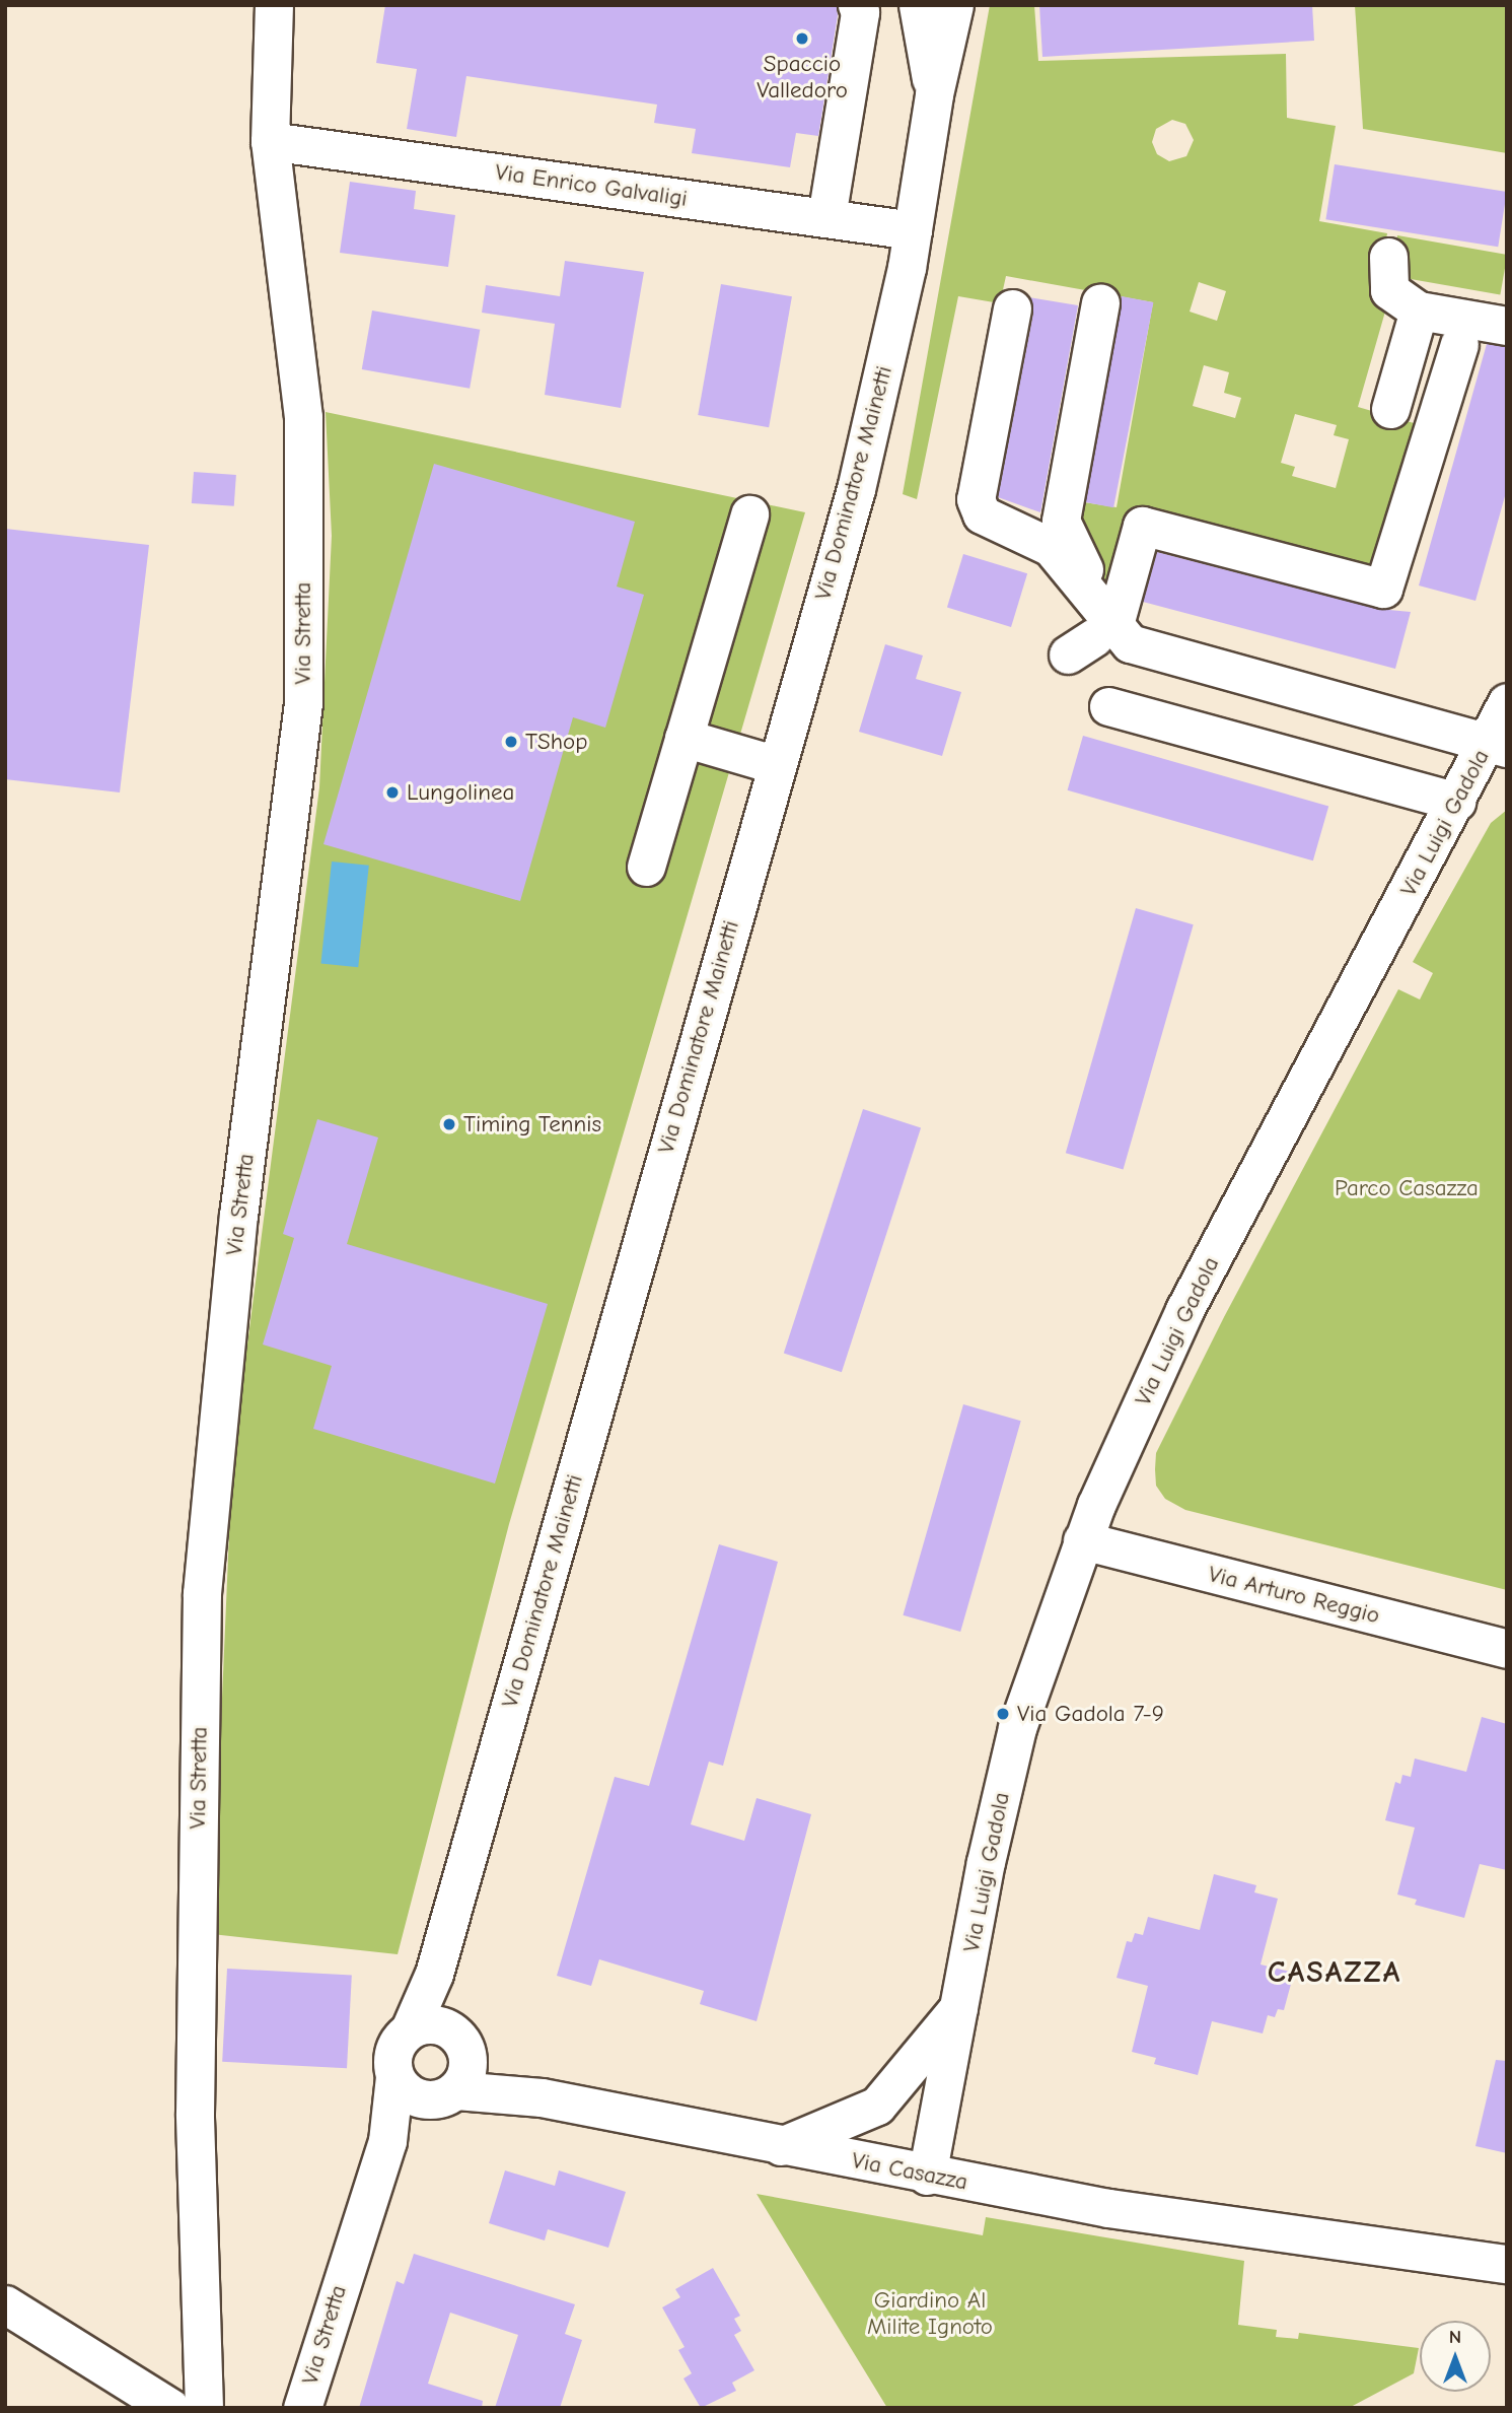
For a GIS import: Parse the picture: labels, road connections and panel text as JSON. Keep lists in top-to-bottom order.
{
  "streets": {
    "street": [
      "Via Enrico Galvaligi",
      "Via Dominatore Mainetti",
      "Via Stretta",
      "Via Luigi Gadola",
      "Via Arturo Reggio",
      "Via Casazza"
    ]
  },
  "crossings": [
    ["Via Enrico Galvaligi", "Via Dominatore Mainetti"],
    ["Via Enrico Galvaligi", "Via Stretta"],
    ["Via Dominatore Mainetti", "Via Stretta"],
    ["Via Dominatore Mainetti", "Via Casazza"],
    ["Via Stretta", "Via Casazza"],
    ["Via Luigi Gadola", "Via Arturo Reggio"],
    ["Via Luigi Gadola", "Via Casazza"]
  ],
  "districts": ["CASAZZA"],
  "parks": ["Parco Casazza", "Giardino Al Milite Ignoto"],
  "places": [
    "Spaccio Valledoro",
    "TShop",
    "Lungolinea",
    "Timing Tennis",
    "Via Gadola 7-9"
  ],
  "north": "top"
}
